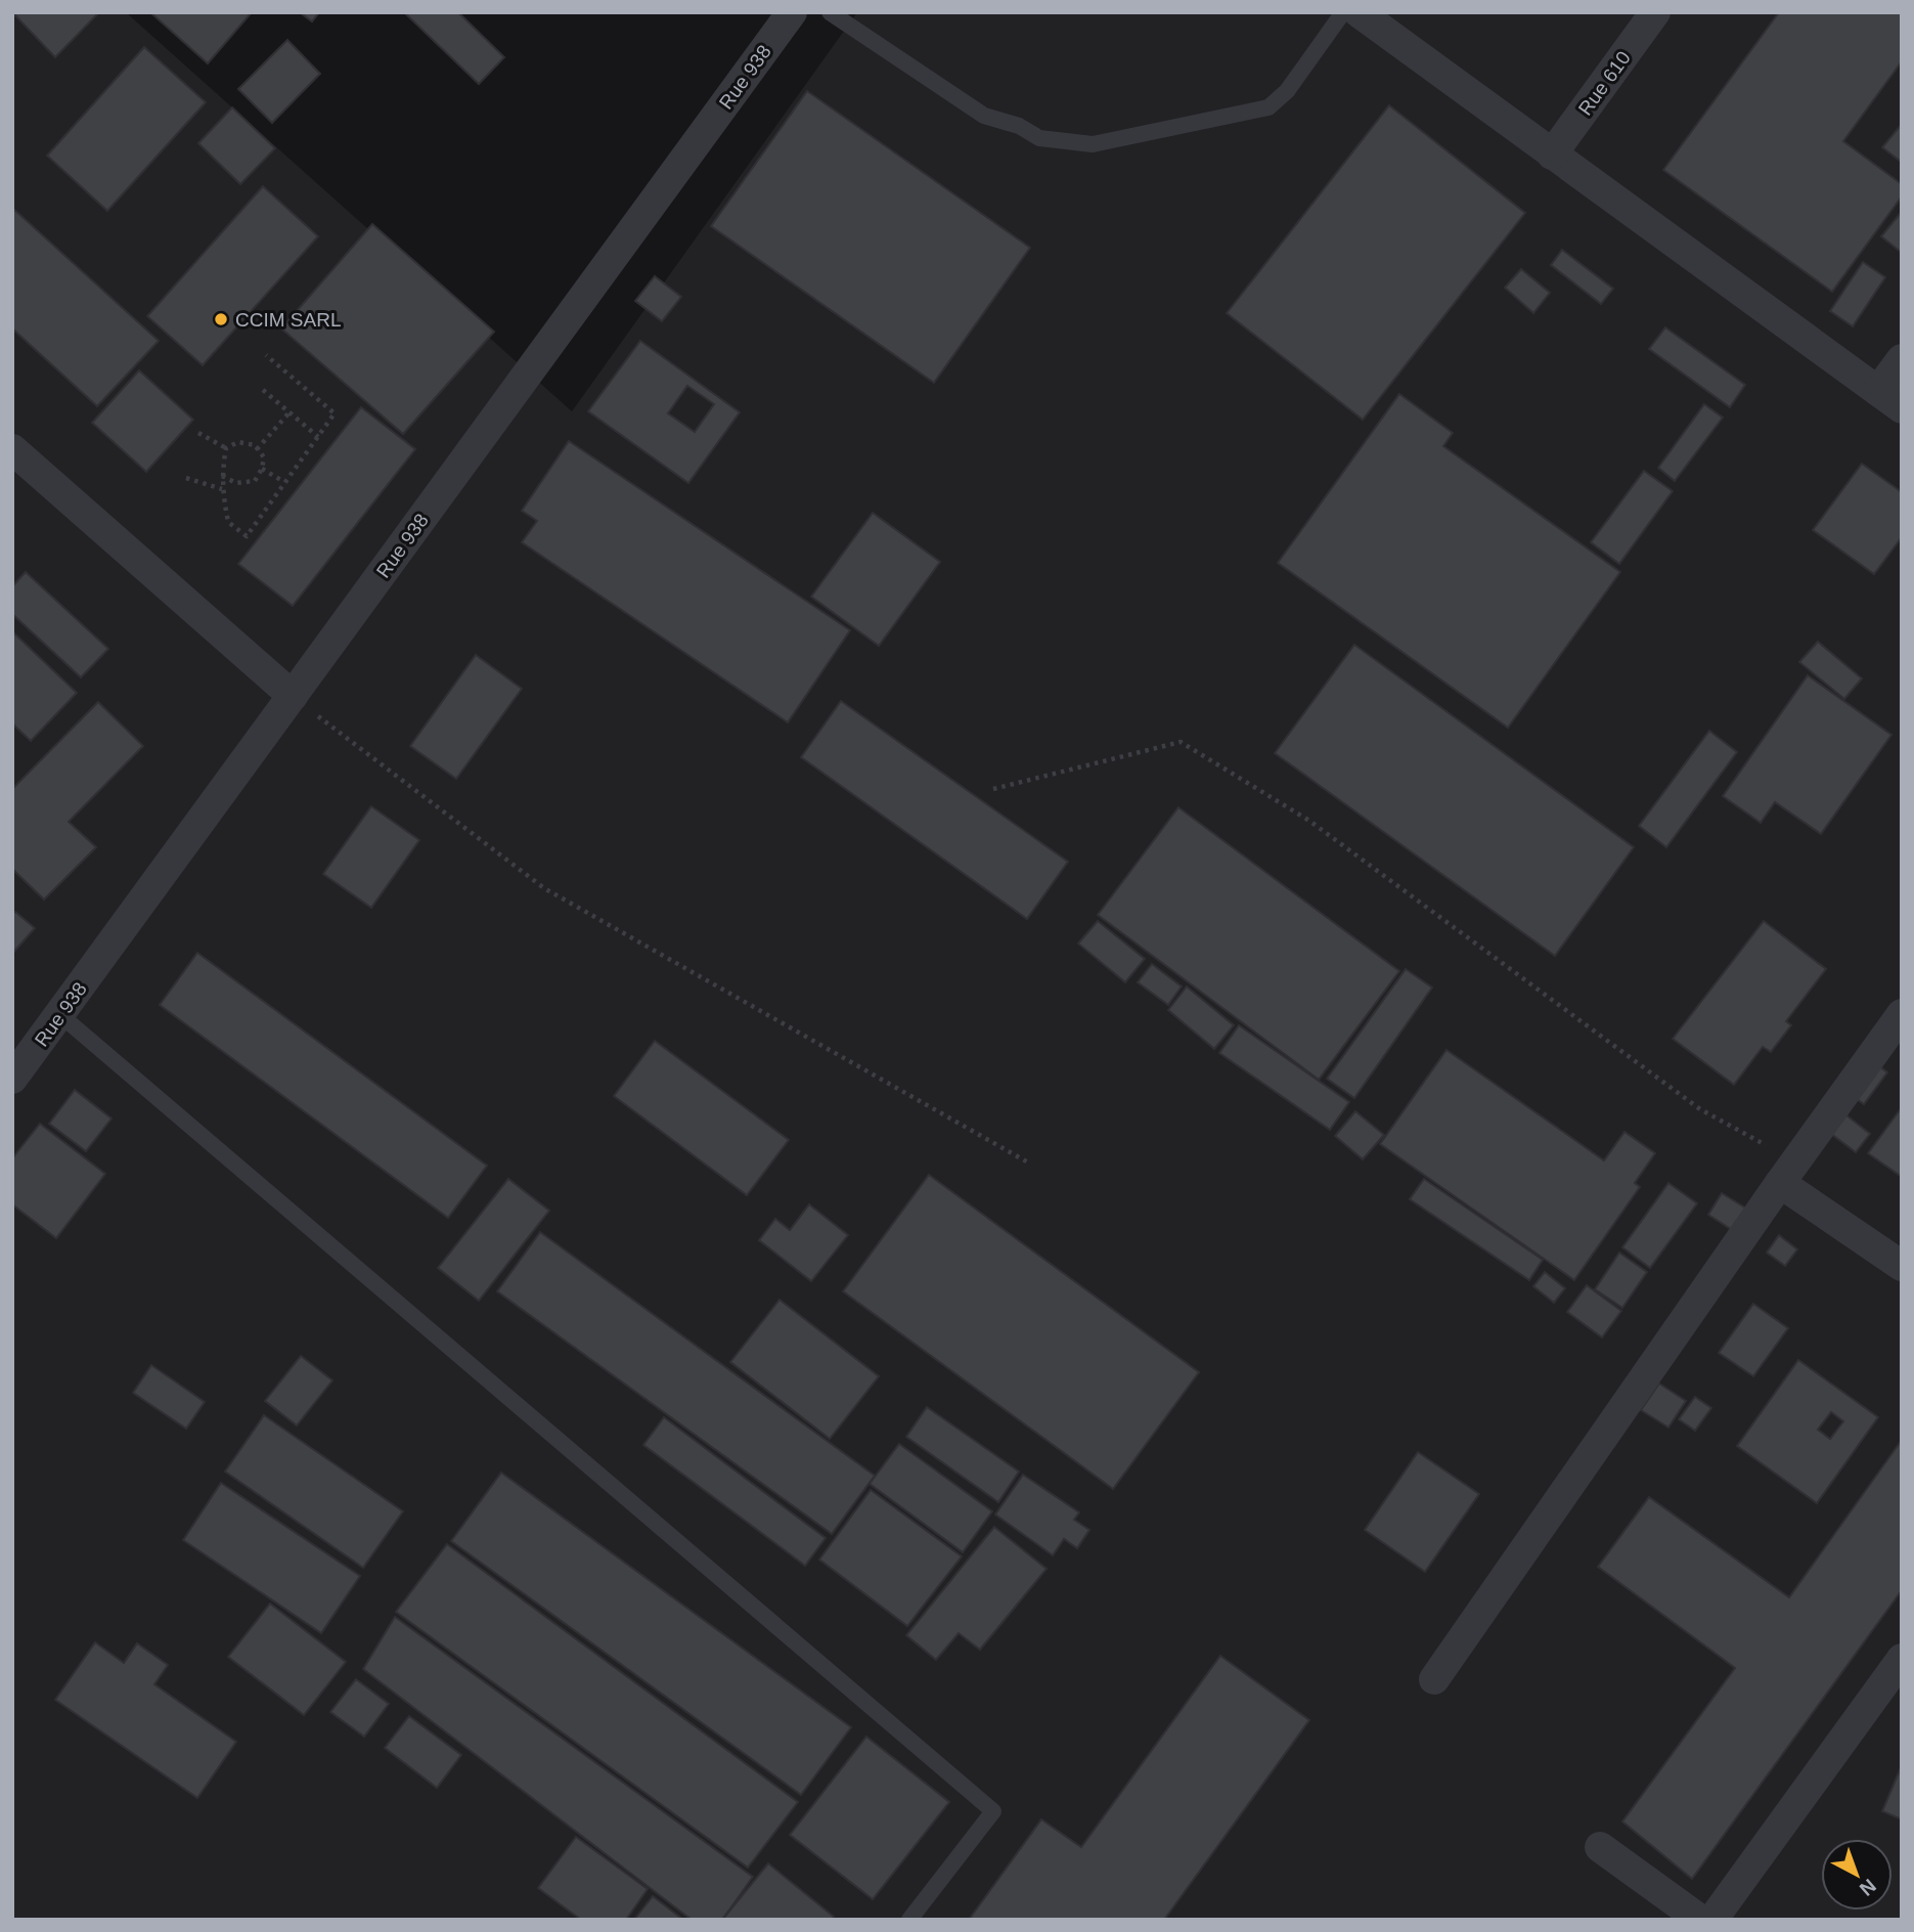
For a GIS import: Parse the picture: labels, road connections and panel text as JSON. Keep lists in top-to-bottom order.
{
  "streets": {
    "street": ["Rue 938", "Rue 610"]
  },
  "places": ["CCIM SARL"],
  "north": "bottom right"
}
